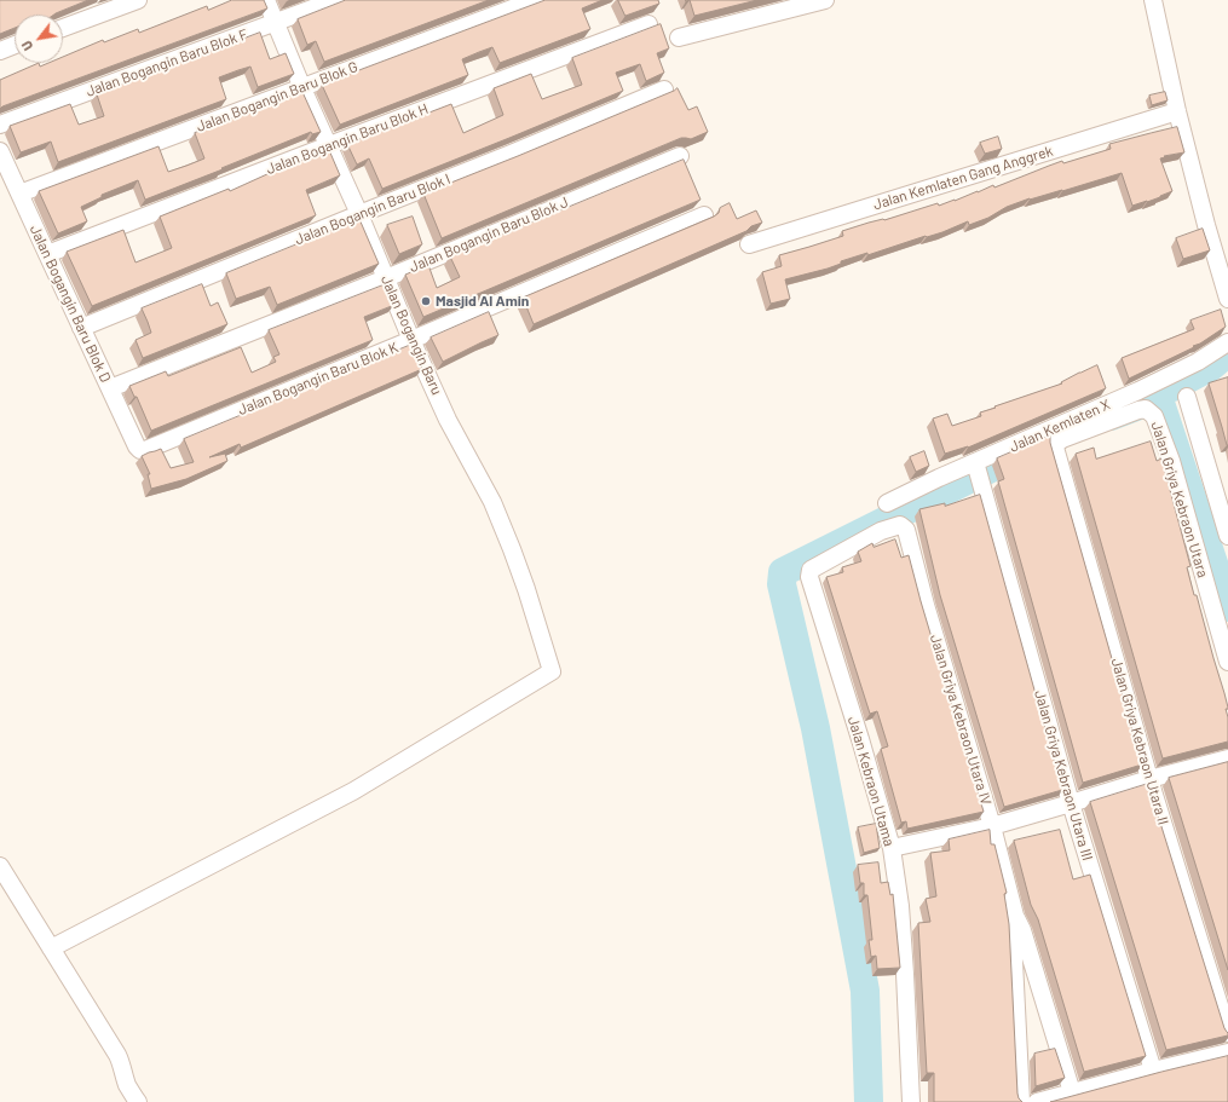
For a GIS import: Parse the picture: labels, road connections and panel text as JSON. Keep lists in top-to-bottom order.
{
  "streets": {
    "street": [
      "Jalan Bogangin Baru Blok F",
      "Jalan Bogangin Baru Blok G",
      "Jalan Bogangin Baru Blok H",
      "Jalan Kemlaten Gang Anggrek",
      "Jalan Bogangin Baru Blok I",
      "Jalan Bogangin Baru Blok J",
      "Jalan Bogangin Baru Blok D",
      "Jalan Bogangin Baru",
      "Jalan Bogangin Baru Blok K",
      "Jalan Kemlaten X",
      "Jalan Griya Kebraon Utara",
      "Jalan Griya Kebraon Utara IV",
      "Jalan Griya Kebraon Utara II",
      "Jalan Griya Kebraon Utara III",
      "Jalan Kebraon Utama"
    ]
  },
  "crossings": [
    ["Jalan Bogangin Baru Blok F", "Jalan Bogangin Baru"],
    ["Jalan Bogangin Baru Blok G", "Jalan Bogangin Baru Blok D"],
    ["Jalan Bogangin Baru Blok G", "Jalan Bogangin Baru"],
    ["Jalan Bogangin Baru Blok H", "Jalan Bogangin Baru Blok D"],
    ["Jalan Bogangin Baru Blok H", "Jalan Bogangin Baru"],
    ["Jalan Bogangin Baru Blok I", "Jalan Bogangin Baru Blok D"],
    ["Jalan Bogangin Baru Blok I", "Jalan Bogangin Baru"],
    ["Jalan Bogangin Baru Blok J", "Jalan Bogangin Baru Blok D"],
    ["Jalan Bogangin Baru Blok J", "Jalan Bogangin Baru"],
    ["Jalan Bogangin Baru Blok D", "Jalan Bogangin Baru Blok K"],
    ["Jalan Bogangin Baru", "Jalan Bogangin Baru Blok K"],
    ["Jalan Kemlaten X", "Jalan Griya Kebraon Utara III"],
    ["Jalan Griya Kebraon Utara", "Jalan Griya Kebraon Utara II"],
    ["Jalan Griya Kebraon Utara IV", "Jalan Kebraon Utama"]
  ],
  "places": ["Masjid Al Amin"],
  "north": "bottom left"
}
